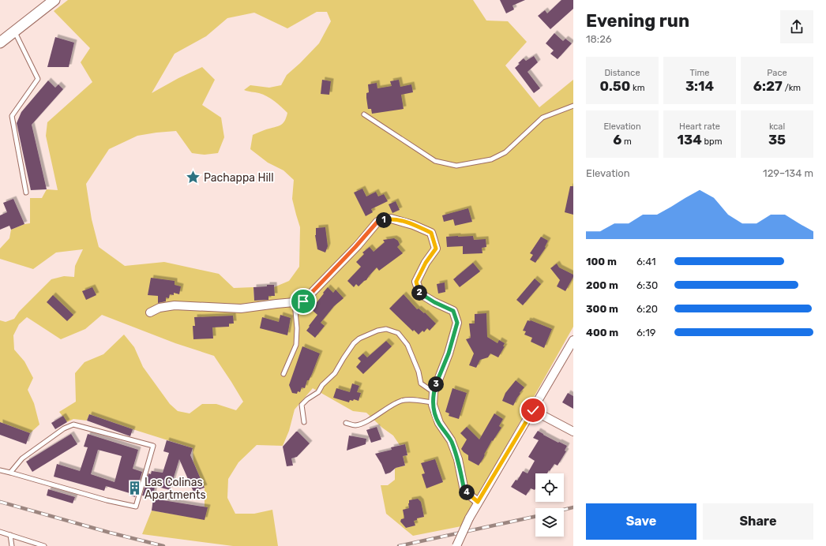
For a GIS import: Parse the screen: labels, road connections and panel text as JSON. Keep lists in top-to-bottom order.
{
  "places": {
    "place": ["Pachappa Hill"],
    "building": ["Las Colinas Apartments"]
  },
  "page": {
    "heading": ["Evening run", "18:26"],
    "stats": [
      ["Distance", "0.50 km"],
      ["Time", "3:14"],
      ["Pace", "6:27 /km"],
      ["Elevation", "6 m"],
      ["Heart rate", "134 bpm"],
      ["kcal", "35"]
    ],
    "chart": ["Elevation", "129–134 m"],
    "pins": [
      "1",
      "2",
      "3",
      "4"
    ],
    "list": [
      {
        "name": "100 m",
        "note": "6:41"
      },
      {
        "name": "200 m",
        "note": "6:30"
      },
      {
        "name": "300 m",
        "note": "6:20"
      },
      {
        "name": "400 m",
        "note": "6:19"
      }
    ],
    "buttons": ["Save", "Share"]
  }
}
